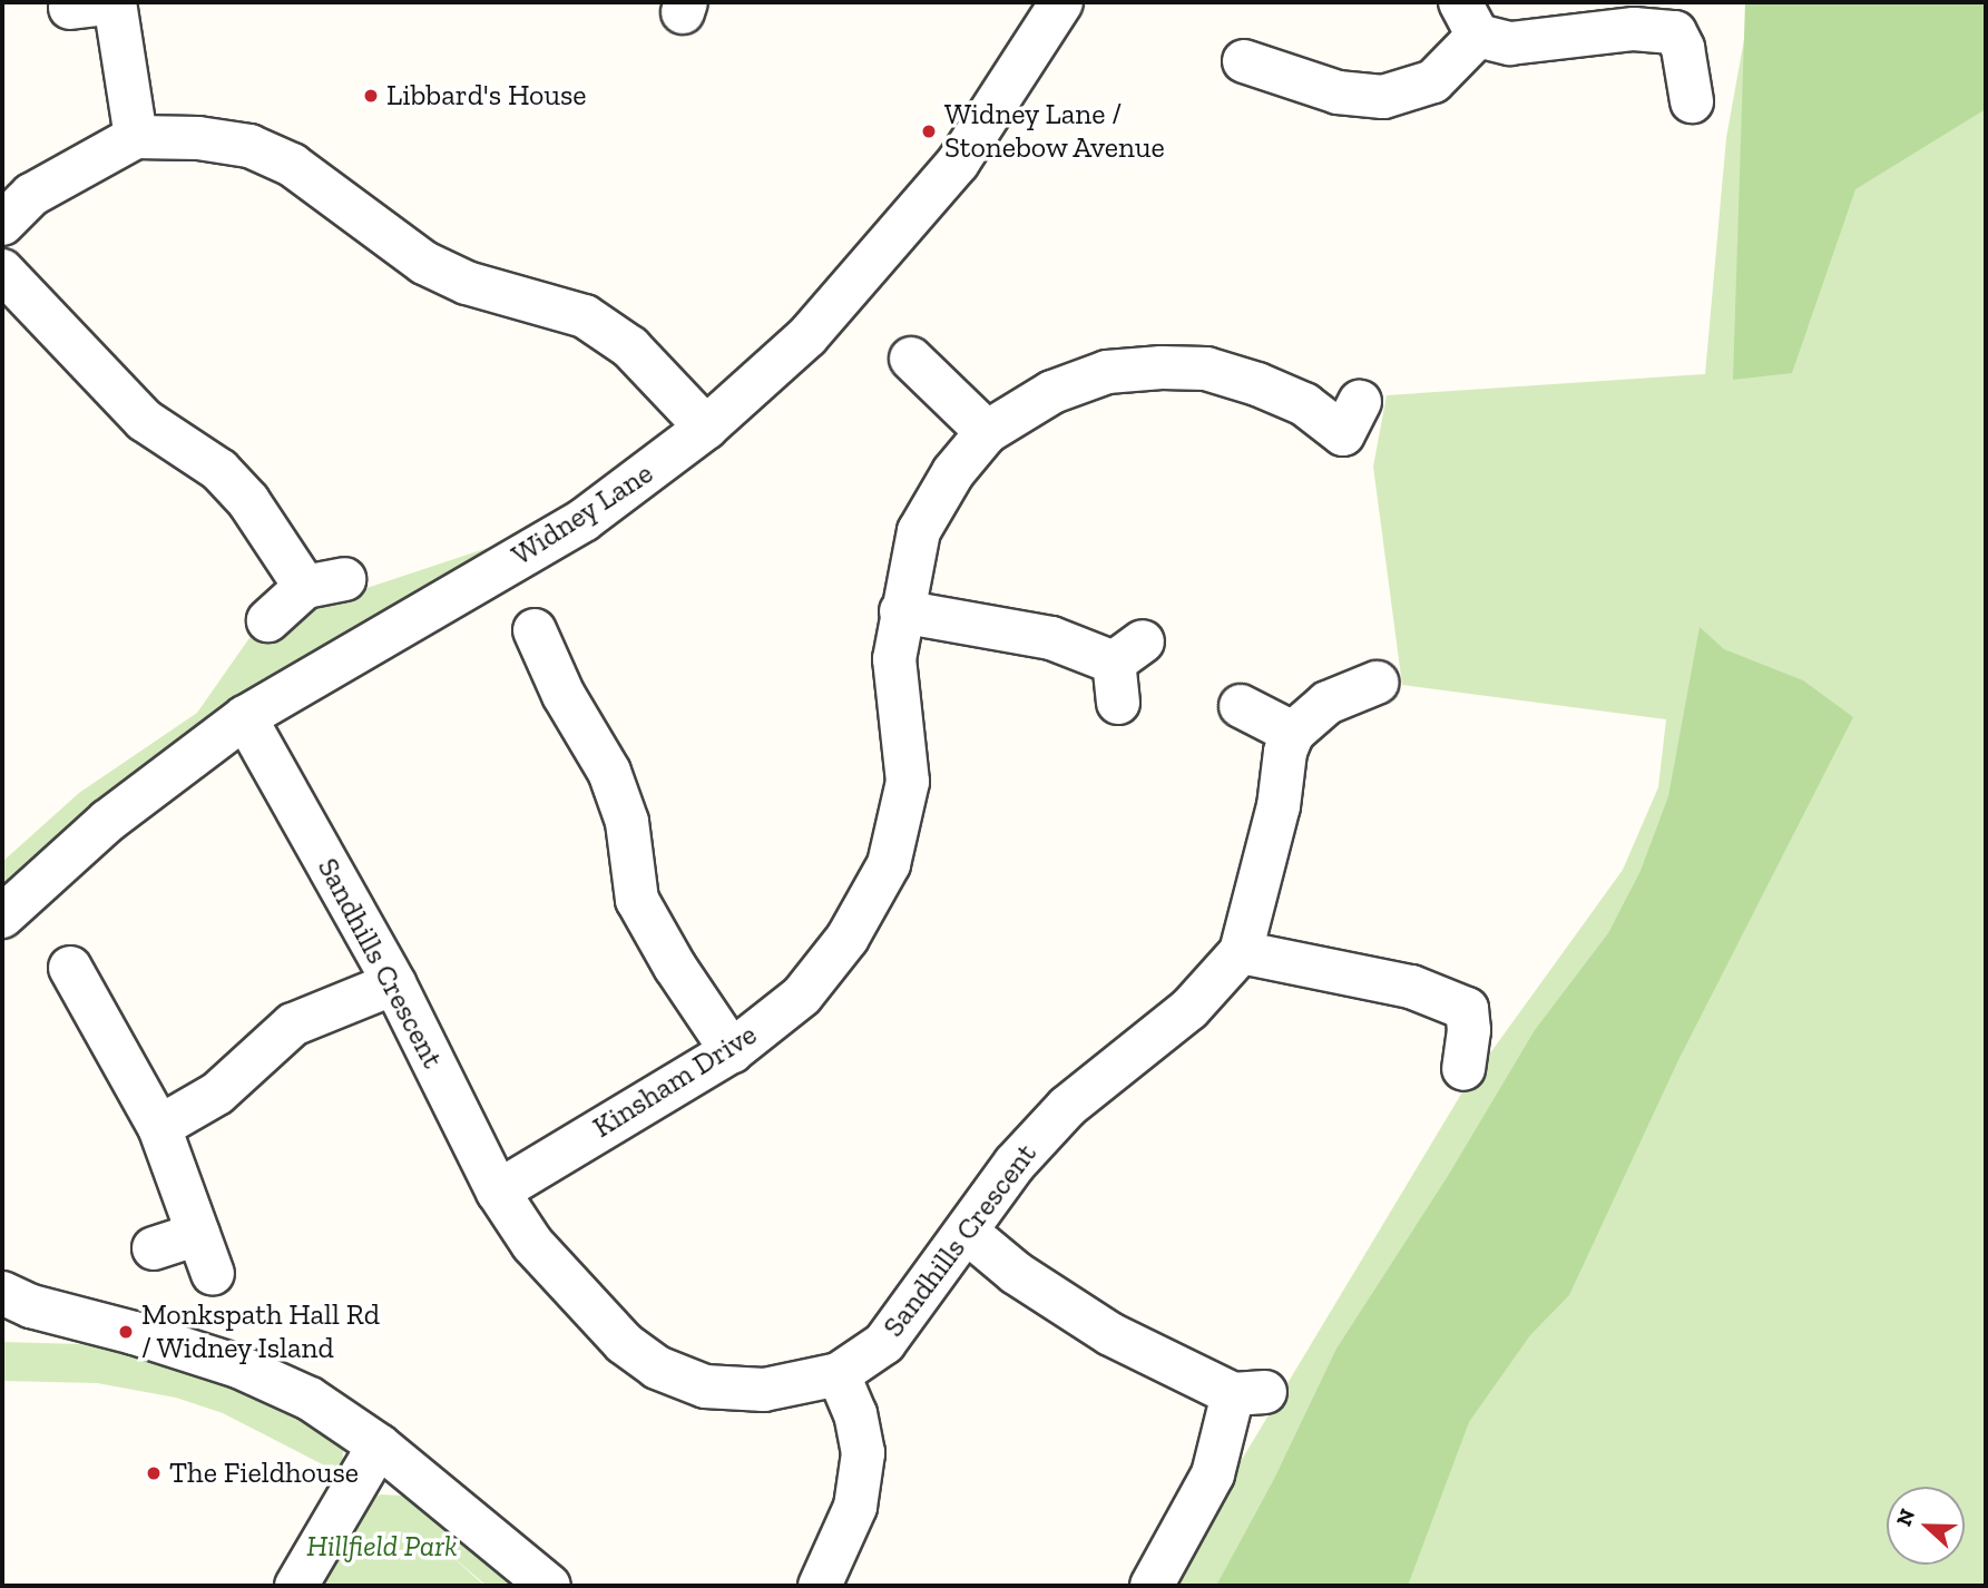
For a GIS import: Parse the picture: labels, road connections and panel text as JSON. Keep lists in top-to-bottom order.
{
  "streets": {
    "street": ["Widney Lane", "Sandhills Crescent", "Kinsham Drive"]
  },
  "crossings": [
    ["Widney Lane", "Sandhills Crescent"],
    ["Sandhills Crescent", "Kinsham Drive"]
  ],
  "parks": ["Hillfield Park"],
  "places": [
    "Libbard's House",
    "Widney Lane / Stonebow Avenue",
    "Monkspath Hall Rd / Widney Island",
    "The Fieldhouse"
  ],
  "north": "left"
}
